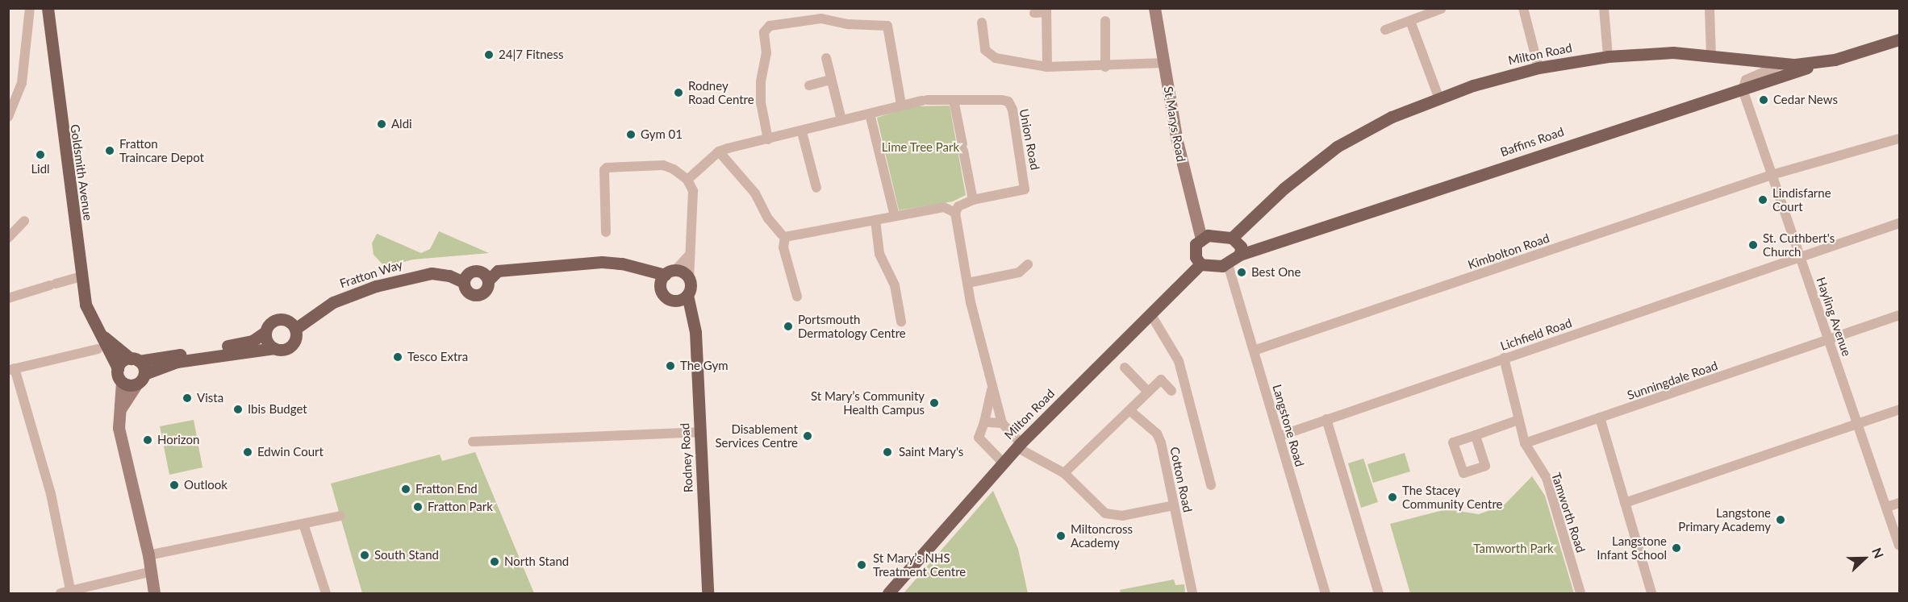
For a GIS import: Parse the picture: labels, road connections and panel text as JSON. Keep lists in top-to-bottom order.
{
  "streets": {
    "main road": [
      "Milton Road",
      "St Marys Road",
      "Baffins Road",
      "Goldsmith Avenue",
      "Fratton Way",
      "Rodney Road"
    ],
    "street": [
      "Union Road",
      "Kimbolton Road",
      "Hayling Avenue",
      "Lichfield Road",
      "Sunningdale Road",
      "Langstone Road",
      "Cotton Road",
      "Tamworth Road"
    ]
  },
  "crossings": [
    ["Milton Road", "St Marys Road"],
    ["Milton Road", "Baffins Road"],
    ["Milton Road", "Langstone Road"],
    ["St Marys Road", "Baffins Road"],
    ["St Marys Road", "Langstone Road"],
    ["Baffins Road", "Hayling Avenue"],
    ["Baffins Road", "Langstone Road"],
    ["Goldsmith Avenue", "Fratton Way"],
    ["Kimbolton Road", "Hayling Avenue"],
    ["Kimbolton Road", "Langstone Road"],
    ["Fratton Way", "Rodney Road"],
    ["Hayling Avenue", "Lichfield Road"],
    ["Hayling Avenue", "Sunningdale Road"],
    ["Lichfield Road", "Langstone Road"],
    ["Lichfield Road", "Tamworth Road"],
    ["Sunningdale Road", "Tamworth Road"]
  ],
  "parks": ["Lime Tree Park", "Tamworth Park"],
  "places": [
    "24|7 Fitness",
    "Rodney Road Centre",
    "Cedar News",
    "Aldi",
    "Gym 01",
    "Fratton Traincare Depot",
    "Lidl",
    "Lindisfarne Court",
    "St. Cuthbert's Church",
    "Best One",
    "Portsmouth Dermatology Centre",
    "Tesco Extra",
    "The Gym",
    "Vista",
    "St Mary’s Community Health Campus",
    "Ibis Budget",
    "Disablement Services Centre",
    "Horizon",
    "Edwin Court",
    "Saint Mary's",
    "Outlook",
    "Fratton End",
    "The Stacey Community Centre",
    "Fratton Park",
    "Langstone Primary Academy",
    "Miltoncross Academy",
    "Langstone Infant School",
    "South Stand",
    "North Stand",
    "St Mary’s NHS Treatment Centre"
  ],
  "north": "right"
}
